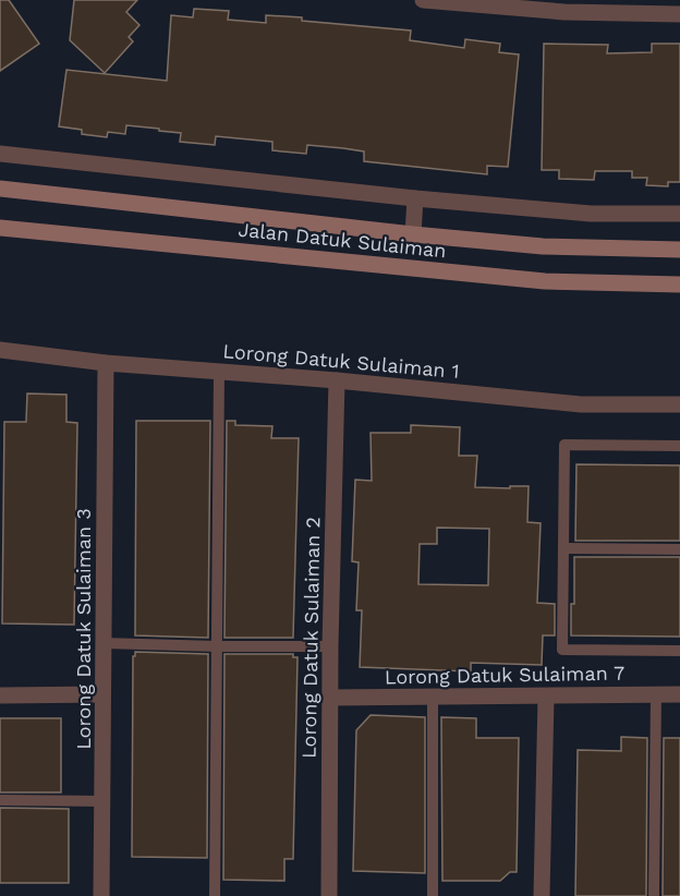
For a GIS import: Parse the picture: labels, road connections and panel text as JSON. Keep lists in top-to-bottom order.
{
  "streets": {
    "main road": ["Jalan Datuk Sulaiman"],
    "street": [
      "Lorong Datuk Sulaiman 1",
      "Lorong Datuk Sulaiman 3",
      "Lorong Datuk Sulaiman 2",
      "Lorong Datuk Sulaiman 7"
    ]
  },
  "crossings": [
    ["Lorong Datuk Sulaiman 1", "Lorong Datuk Sulaiman 3"],
    ["Lorong Datuk Sulaiman 1", "Lorong Datuk Sulaiman 2"],
    ["Lorong Datuk Sulaiman 2", "Lorong Datuk Sulaiman 7"]
  ]
}
